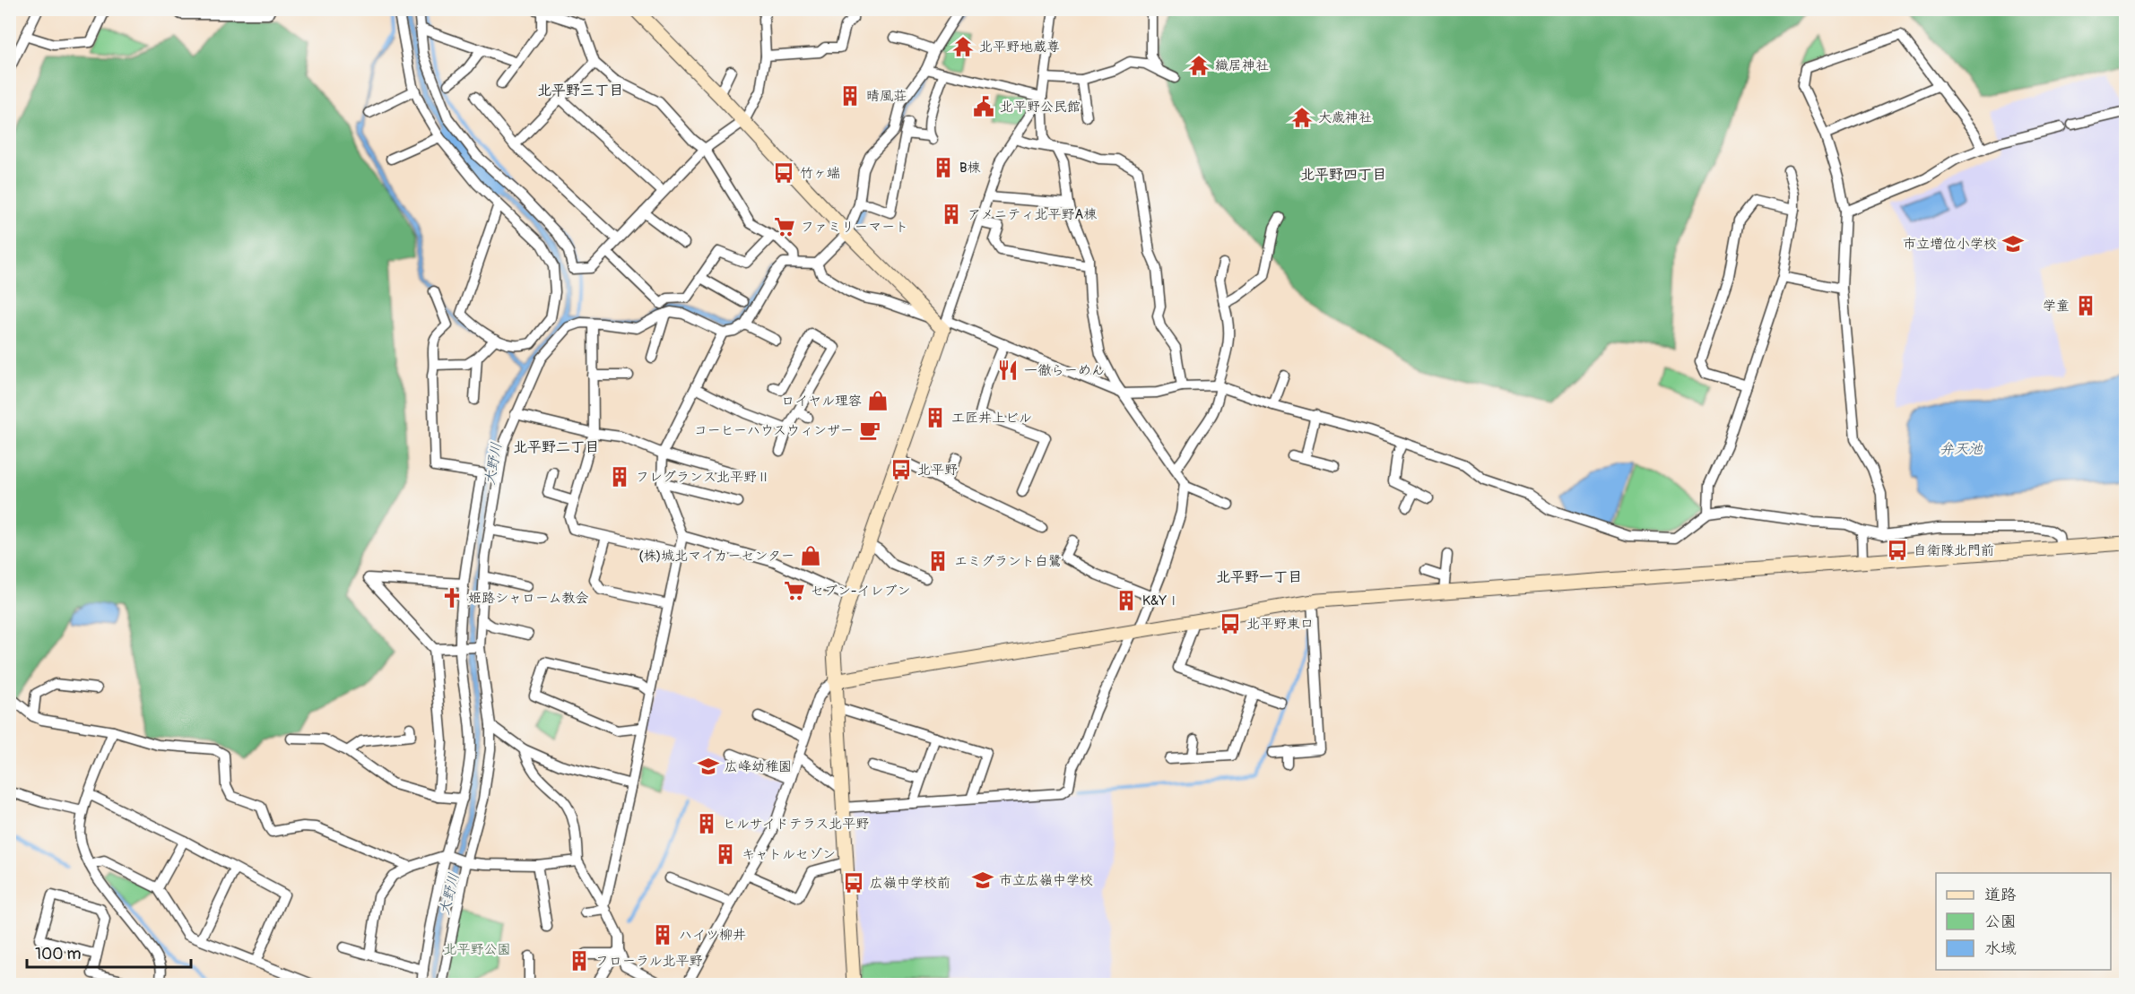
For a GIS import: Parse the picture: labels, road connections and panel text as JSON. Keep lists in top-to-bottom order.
{
  "districts": [
    "北平野三丁目",
    "北平野四丁目",
    "北平野二丁目",
    "北平野一丁目"
  ],
  "water": ["弁天池", "大野川"],
  "parks": ["北平野公園"],
  "places": {
    "temple": ["北平野地蔵尊", "織居神社", "大歳神社"],
    "building": [
      "晴風荘",
      "B棟",
      "アメニティ北平野A棟",
      "学童",
      "工匠井上ビル",
      "フレグランス北平野Ⅱ",
      "エミグラント白鷺",
      "K&YⅠ",
      "ヒルサイドテラス北平野",
      "キャトルセゾン",
      "ハイツ柳井",
      "フローラル北平野"
    ],
    "public building": ["北平野公民館"],
    "bus stop": [
      "竹ヶ端",
      "北平野",
      "自衛隊北門前",
      "北平野東口",
      "広嶺中学校前"
    ],
    "supermarket": ["ファミリーマート", "セブン-イレブン"],
    "school or university": ["市立増位小学校", "広峰幼稚園", "市立広嶺中学校"],
    "restaurant": ["一徹らーめん"],
    "shop": ["ロイヤル理容", "(株)城北マイカーセンター"],
    "cafe": ["コーヒーハウスウィンザー"],
    "church": ["姫路シャローム教会"]
  },
  "legend": ["道路", "公園", "水域"],
  "scale_bar": "100 m"
}
